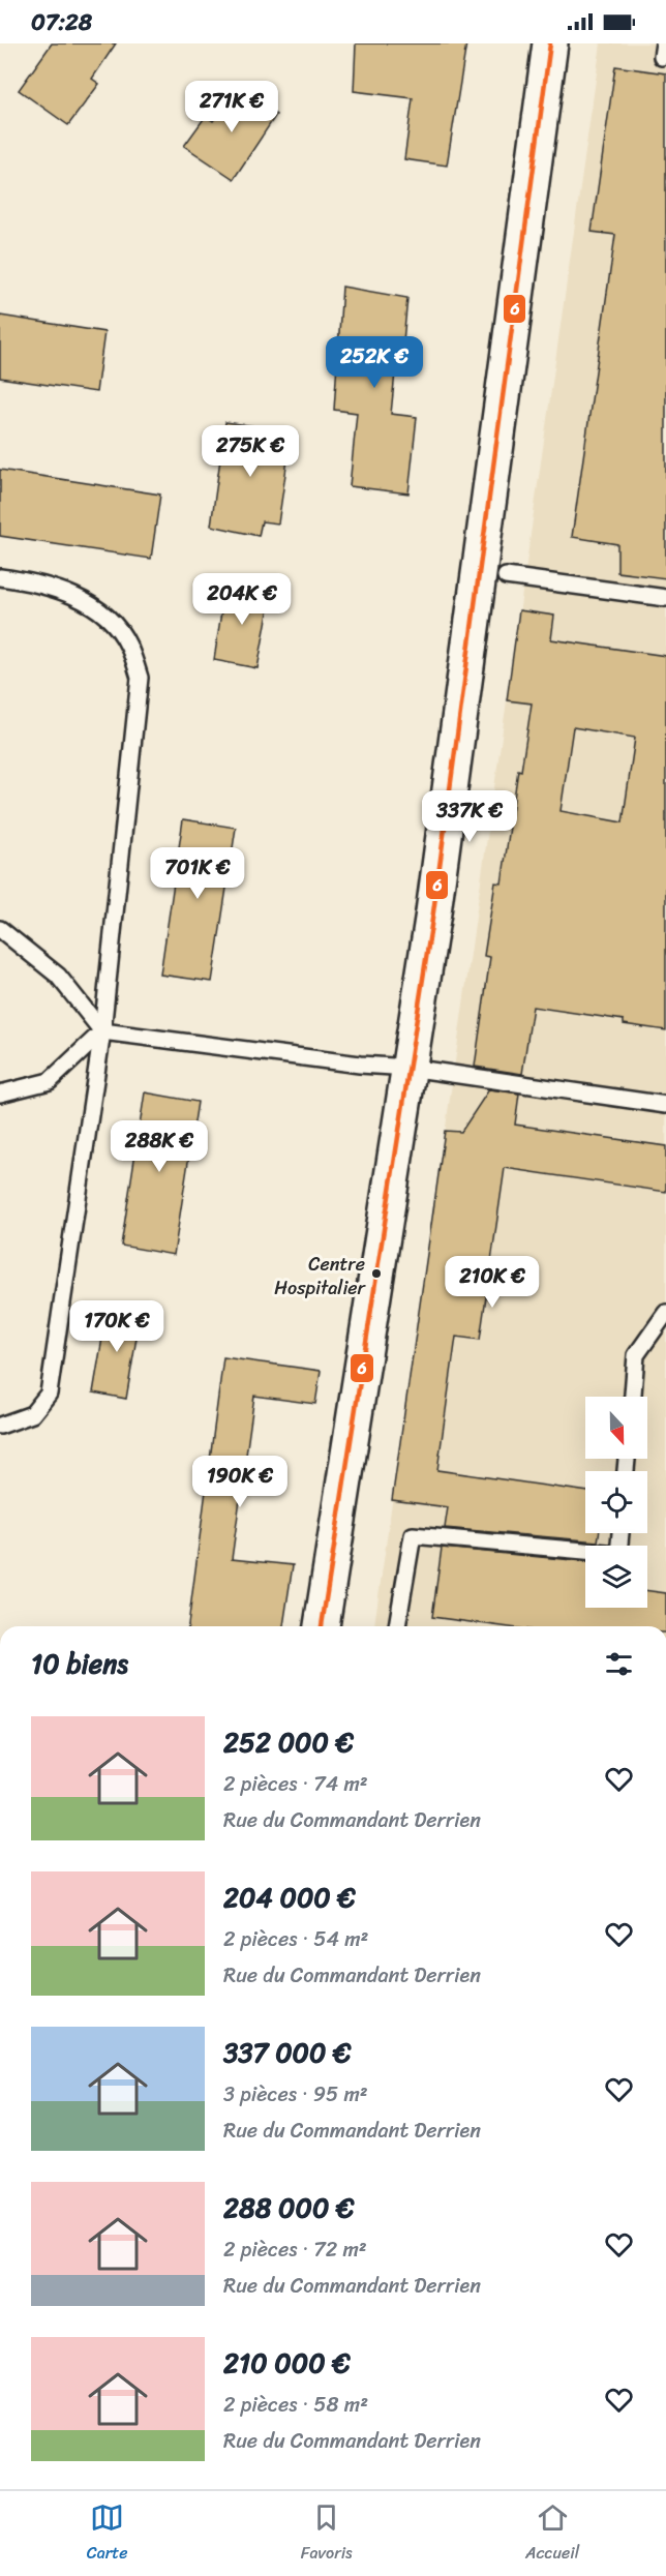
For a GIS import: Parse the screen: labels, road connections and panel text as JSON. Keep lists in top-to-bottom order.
{
  "places": ["Centre Hospitalier"],
  "lines": ["transit line 6"],
  "north": "bottom",
  "page": {
    "status": "07:28",
    "price": [
      "271K €",
      "252K €",
      "275K €",
      "204K €",
      "337K €",
      "701K €",
      "288K €",
      "210K €",
      "170K €",
      "190K €"
    ],
    "heading": "10 biens",
    "list": [
      {
        "name": "252 000 €",
        "note": "2 pièces · 74 m² · Rue du Commandant Derrien"
      },
      {
        "name": "204 000 €",
        "note": "2 pièces · 54 m² · Rue du Commandant Derrien"
      },
      {
        "name": "337 000 €",
        "note": "3 pièces · 95 m² · Rue du Commandant Derrien"
      },
      {
        "name": "288 000 €",
        "note": "2 pièces · 72 m² · Rue du Commandant Derrien"
      },
      {
        "name": "210 000 €",
        "note": "2 pièces · 58 m² · Rue du Commandant Derrien"
      }
    ],
    "tabs": ["Carte", "Favoris", "Accueil"]
  }
}
